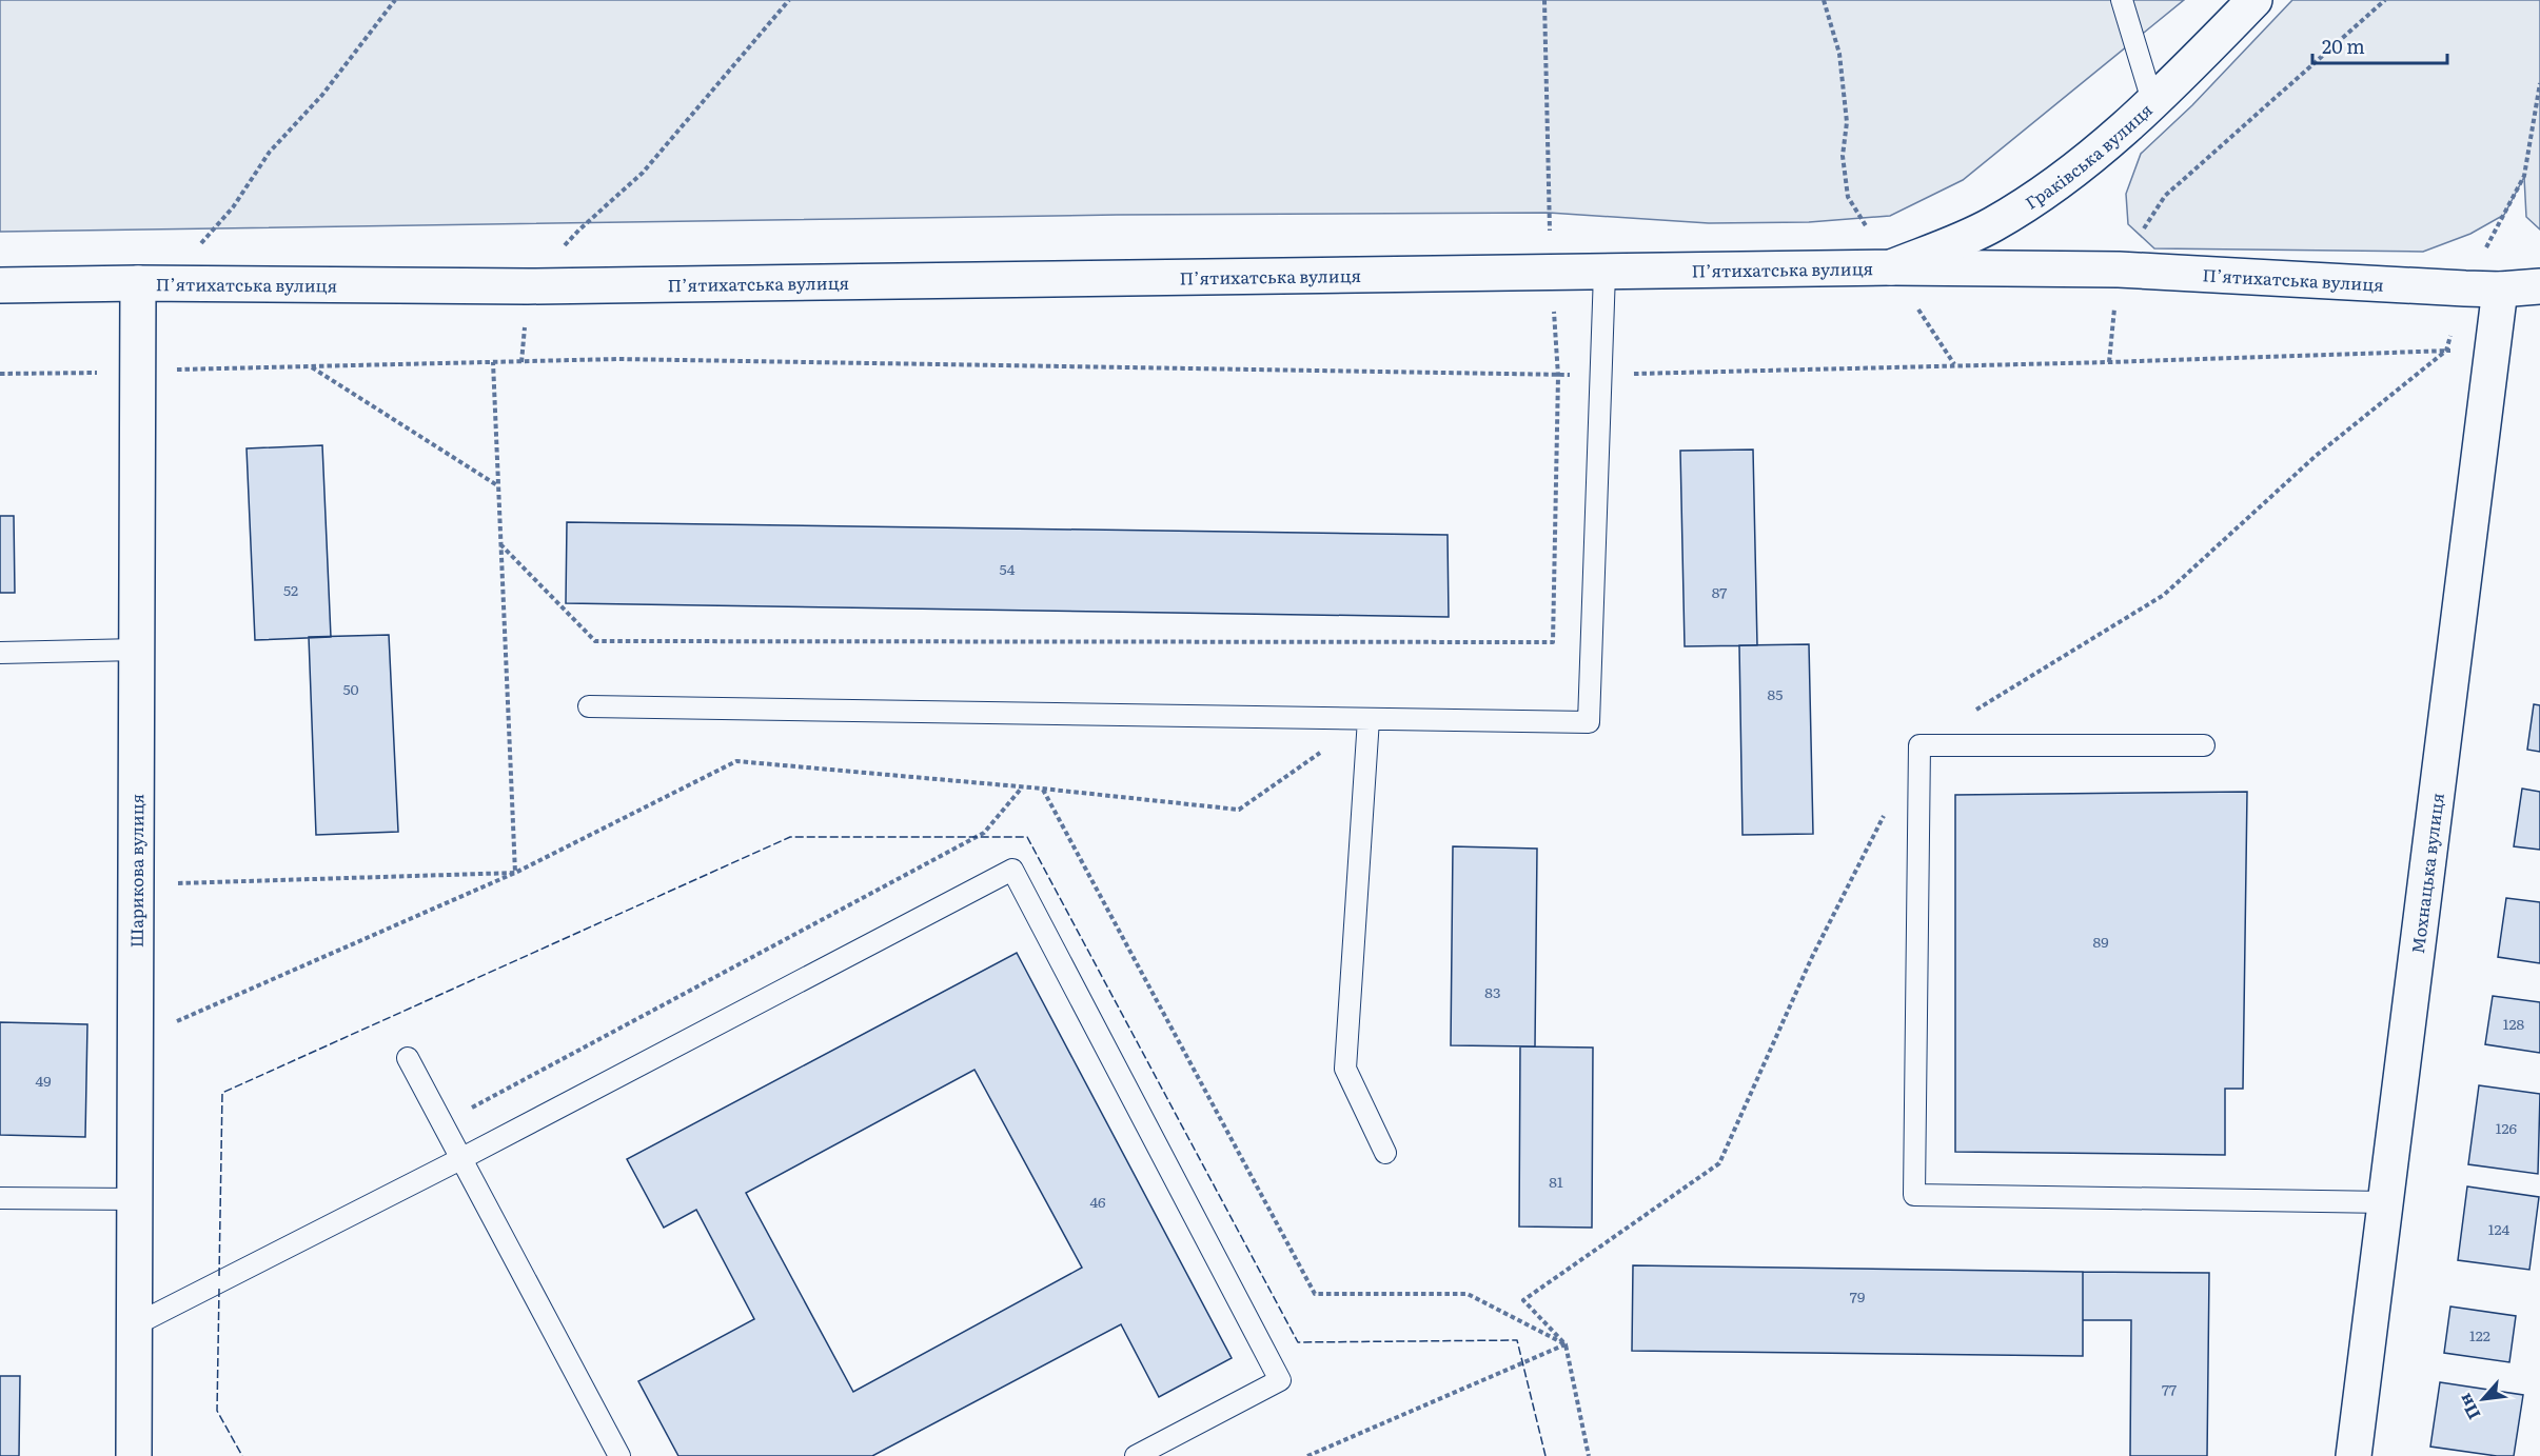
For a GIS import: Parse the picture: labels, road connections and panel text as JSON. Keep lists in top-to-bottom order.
{
  "streets": {
    "street": [
      "Граківська вулиця",
      "П’ятихатська вулиця",
      "Шарикова вулиця",
      "Мохнацька вулиця"
    ]
  },
  "crossings": [
    ["Граківська вулиця", "П’ятихатська вулиця"],
    ["П’ятихатська вулиця", "Шарикова вулиця"],
    ["П’ятихатська вулиця", "Мохнацька вулиця"]
  ],
  "house_numbers": [
    "54",
    "52",
    "87",
    "50",
    "85",
    "89",
    "83",
    "128",
    "49",
    "126",
    "81",
    "46",
    "124",
    "79",
    "122",
    "77"
  ],
  "scale_bar": "20 m",
  "north": "bottom left"
}
